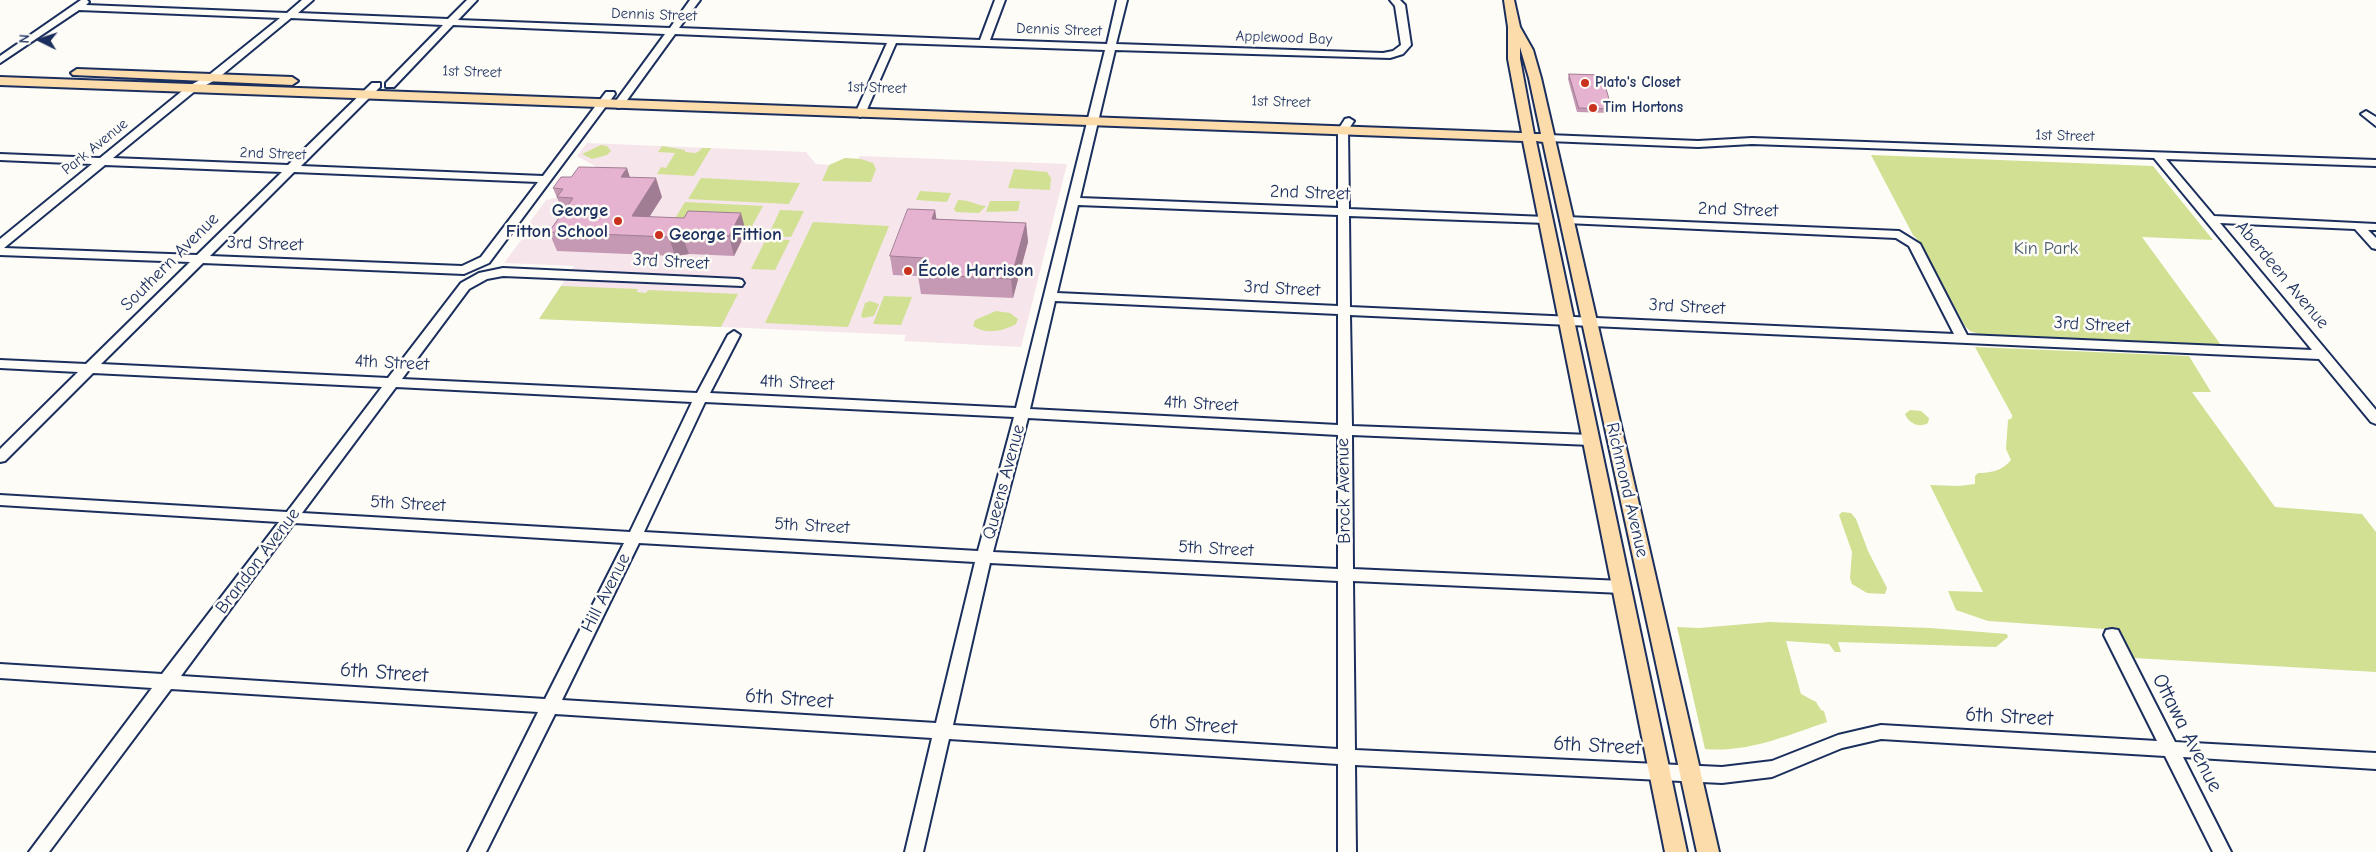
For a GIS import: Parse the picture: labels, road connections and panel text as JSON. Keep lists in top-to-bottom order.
{
  "streets": {
    "main road": ["1st Street", "Richmond Avenue"],
    "street": [
      "Dennis Street",
      "Applewood Bay",
      "Park Avenue",
      "2nd Street",
      "3rd Street",
      "Southern Avenue",
      "Aberdeen Avenue",
      "4th Street",
      "Queens Avenue",
      "Brock Avenue",
      "5th Street",
      "Brandon Avenue",
      "Hill Avenue",
      "6th Street",
      "Ottawa Avenue"
    ]
  },
  "crossings": [
    ["Dennis Street", "Applewood Bay"],
    ["Dennis Street", "Park Avenue"],
    ["Dennis Street", "Queens Avenue"],
    ["Applewood Bay", "Queens Avenue"],
    ["1st Street", "Park Avenue"],
    ["1st Street", "Southern Avenue"],
    ["1st Street", "Aberdeen Avenue"],
    ["1st Street", "Queens Avenue"],
    ["1st Street", "Richmond Avenue"],
    ["1st Street", "Brock Avenue"],
    ["Park Avenue", "2nd Street"],
    ["2nd Street", "3rd Street"],
    ["2nd Street", "Southern Avenue"],
    ["2nd Street", "Queens Avenue"],
    ["2nd Street", "Richmond Avenue"],
    ["2nd Street", "Brock Avenue"],
    ["3rd Street", "Southern Avenue"],
    ["3rd Street", "Aberdeen Avenue"],
    ["3rd Street", "Queens Avenue"],
    ["3rd Street", "Richmond Avenue"],
    ["3rd Street", "Brock Avenue"],
    ["3rd Street", "Brandon Avenue"],
    ["Southern Avenue", "4th Street"],
    ["4th Street", "Queens Avenue"],
    ["4th Street", "Richmond Avenue"],
    ["4th Street", "Brock Avenue"],
    ["4th Street", "Brandon Avenue"],
    ["4th Street", "Hill Avenue"],
    ["Queens Avenue", "5th Street"],
    ["Queens Avenue", "6th Street"],
    ["Richmond Avenue", "5th Street"],
    ["Richmond Avenue", "6th Street"],
    ["Brock Avenue", "5th Street"],
    ["Brock Avenue", "6th Street"],
    ["5th Street", "Brandon Avenue"],
    ["5th Street", "Hill Avenue"],
    ["Brandon Avenue", "6th Street"],
    ["Hill Avenue", "6th Street"],
    ["6th Street", "Ottawa Avenue"]
  ],
  "parks": ["Kin Park"],
  "places": [
    "Plato's Closet",
    "Tim Hortons",
    "George Fitton School",
    "George Fittion",
    "École Harrison"
  ],
  "north": "left"
}
